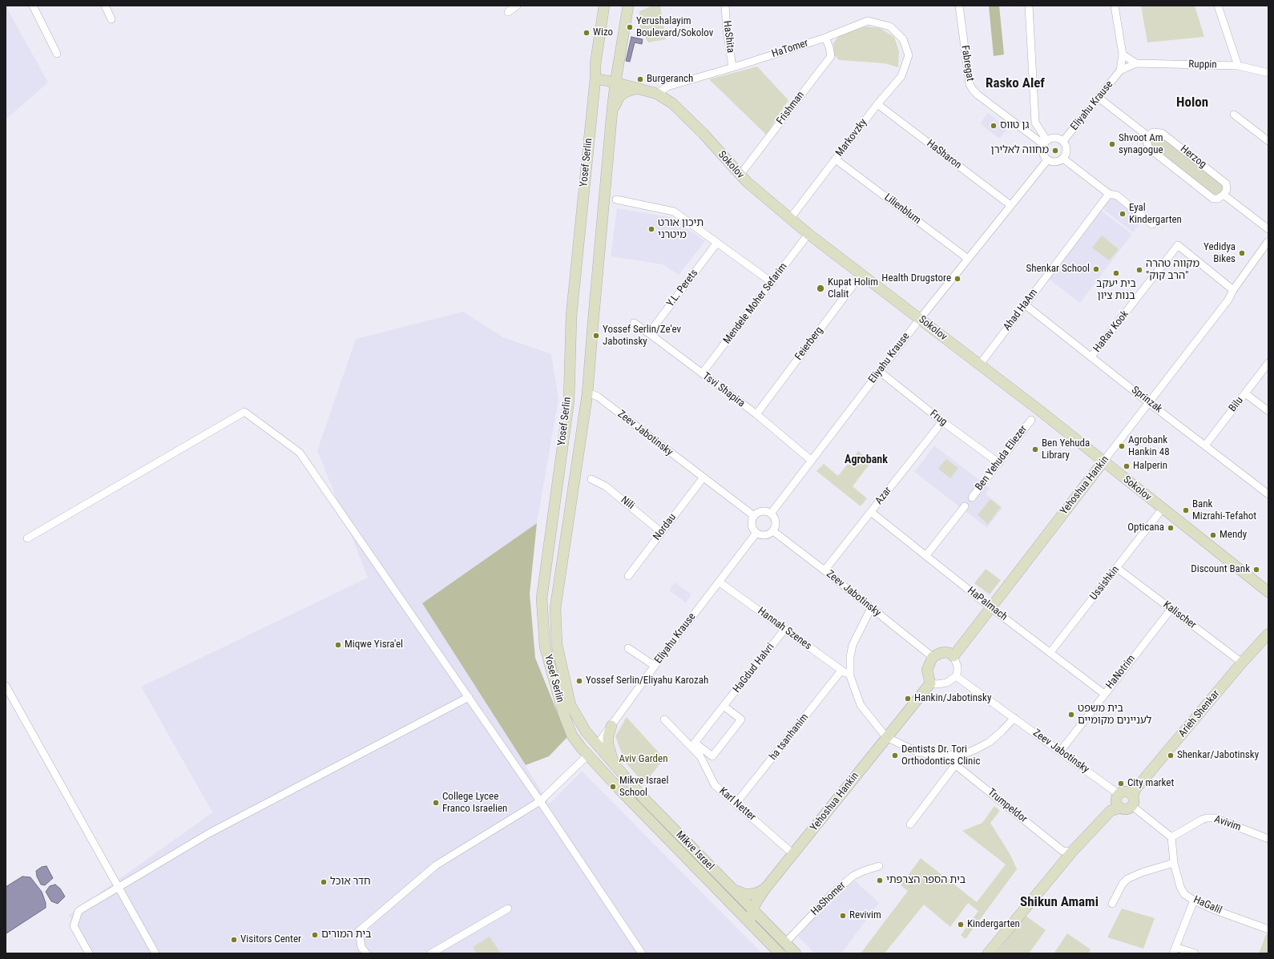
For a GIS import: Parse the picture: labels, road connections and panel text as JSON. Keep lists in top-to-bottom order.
{
  "streets": {
    "main road": [
      "Yosef Serlin",
      "Sokolov",
      "Yehoshua Hankin",
      "Arieh Shenkar",
      "Mikve Israel"
    ],
    "street": [
      "HaShita",
      "HaTomer",
      "Fabregat",
      "Ruppin",
      "Eliyahu Krause",
      "Frishman",
      "Markovzky",
      "HaSharon",
      "Herzog",
      "Lilienblum",
      "Y.L. Perets",
      "Mendele Moher Sefarim",
      "Ahad HaAm",
      "HaRav Kook",
      "Feierberg",
      "Tsvi Shapira",
      "Sprinzak",
      "Bilu",
      "Frug",
      "Zeev Jabotinsky",
      "Ben Yehuda Eliezer",
      "Azar",
      "Nili",
      "Nordau",
      "Ussishkin",
      "HaPalmach",
      "Kalischer",
      "Hannah Szenes",
      "HaGdud HaIvri",
      "HaNotrim",
      "ha tsanhanim",
      "Karl Netter",
      "Trumpeldor",
      "Avivim",
      "HaShomer",
      "HaGalil"
    ]
  },
  "crossings": [
    ["HaShita", "HaTomer"],
    ["HaTomer", "Frishman"],
    ["HaTomer", "Markovzky"],
    ["HaTomer", "Sokolov"],
    ["Fabregat", "Eliyahu Krause"],
    ["Ruppin", "Eliyahu Krause"],
    ["Eliyahu Krause", "HaSharon"],
    ["Eliyahu Krause", "Yosef Serlin"],
    ["Eliyahu Krause", "Sokolov"],
    ["Eliyahu Krause", "Lilienblum"],
    ["Eliyahu Krause", "Tsvi Shapira"],
    ["Eliyahu Krause", "Frug"],
    ["Eliyahu Krause", "Zeev Jabotinsky"],
    ["Eliyahu Krause", "Hannah Szenes"],
    ["Eliyahu Krause", "Mikve Israel"],
    ["Frishman", "Sokolov"],
    ["Markovzky", "HaSharon"],
    ["Markovzky", "Sokolov"],
    ["Markovzky", "Lilienblum"],
    ["Yosef Serlin", "Sokolov"],
    ["Yosef Serlin", "Zeev Jabotinsky"],
    ["Yosef Serlin", "Mikve Israel"],
    ["Sokolov", "Mendele Moher Sefarim"],
    ["Sokolov", "Ahad HaAm"],
    ["Sokolov", "Feierberg"],
    ["Sokolov", "Yehoshua Hankin"],
    ["Y.L. Perets", "Tsvi Shapira"],
    ["Mendele Moher Sefarim", "Tsvi Shapira"],
    ["Ahad HaAm", "Sprinzak"],
    ["HaRav Kook", "Sprinzak"],
    ["HaRav Kook", "Yehoshua Hankin"],
    ["Feierberg", "Tsvi Shapira"],
    ["Sprinzak", "Bilu"],
    ["Sprinzak", "Yehoshua Hankin"],
    ["Frug", "Ben Yehuda Eliezer"],
    ["Frug", "Azar"],
    ["Zeev Jabotinsky", "Yehoshua Hankin"],
    ["Zeev Jabotinsky", "Azar"],
    ["Zeev Jabotinsky", "Nordau"],
    ["Zeev Jabotinsky", "HaNotrim"],
    ["Zeev Jabotinsky", "Arieh Shenkar"],
    ["Yehoshua Hankin", "HaPalmach"],
    ["Yehoshua Hankin", "Karl Netter"],
    ["Yehoshua Hankin", "Mikve Israel"],
    ["Azar", "HaPalmach"],
    ["Nili", "Nordau"],
    ["Ussishkin", "HaPalmach"],
    ["Ussishkin", "Kalischer"],
    ["HaPalmach", "HaNotrim"],
    ["Kalischer", "HaNotrim"],
    ["Kalischer", "Arieh Shenkar"],
    ["Hannah Szenes", "HaGdud HaIvri"],
    ["Hannah Szenes", "ha tsanhanim"],
    ["ha tsanhanim", "Karl Netter"],
    ["Avivim", "HaGalil"],
    ["Mikve Israel", "HaShomer"]
  ],
  "districts": [
    "Rasko Alef",
    "Holon",
    "Agrobank",
    "Shikun Amami"
  ],
  "parks": ["Aviv Garden"],
  "places": [
    "Yerushalayim Boulevard/Sokolov",
    "Wizo",
    "Burgeranch",
    "גן טווס",
    "Shvoot Am synagogue",
    "מחווה לאלירן",
    "Eyal Kindergarten",
    "תיכון אורט מיטרני",
    "Yedidya Bikes",
    "Shenkar School",
    "מקווה טהרה \"הרב קוק\"",
    "בית יעקב בנות ציון",
    "Health Drugstore",
    "Kupat Holim Clalit",
    "Yossef Serlin/Ze'ev Jabotinsky",
    "Agrobank Hankin 48",
    "Ben Yehuda Library",
    "Halperin",
    "Bank Mizrahi-Tefahot",
    "Opticana",
    "Mendy",
    "Discount Bank",
    "Miqwe Yisra'el",
    "Yossef Serlin/Eliyahu Karozah",
    "Hankin/Jabotinsky",
    "בית משפט לעניינים מקומיים",
    "Dentists Dr. Tori Orthodontics Clinic",
    "Shenkar/Jabotinsky",
    "City market",
    "Mikve Israel School",
    "College Lycee Franco Israelien",
    "בית הספר הצרפתי",
    "חדר אוכל",
    "Revivim",
    "Kindergarten",
    "בית המורים",
    "Visitors Center"
  ]
}
